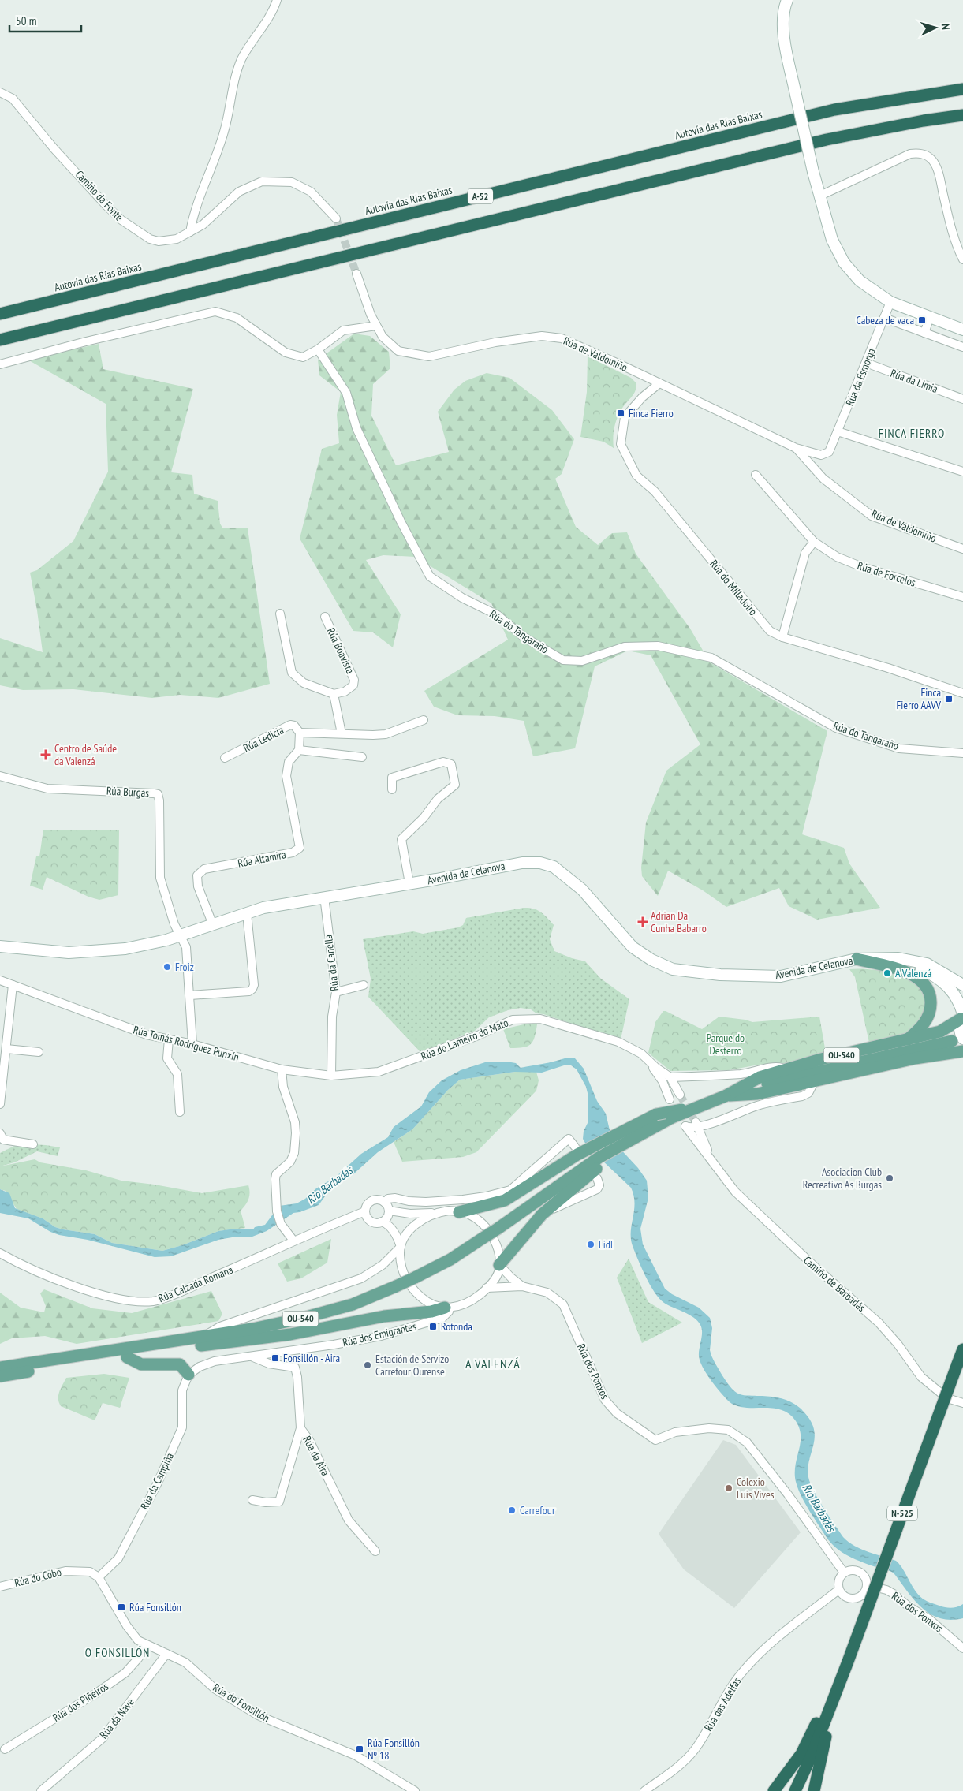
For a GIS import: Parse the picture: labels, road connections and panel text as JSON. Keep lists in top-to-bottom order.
{
  "streets": {
    "highway": ["Autovía das Rías Baixas", "A-52", "N-525"],
    "main road": ["OU-540"],
    "street": [
      "Camiño da Fonte",
      "Rúa de Valdomiño",
      "Rúa da Esmorga",
      "Rúa da Limia",
      "Rúa de Forcelos",
      "Rúa do Milladoiro",
      "Rúa do Tangaraño",
      "Rúa Boavista",
      "Rúa Ledicia",
      "Rúa Burgas",
      "Rúa Altamira",
      "Avenida de Celanova",
      "Rúa da Canella",
      "Rúa do Lameiro do Mato",
      "Rúa Tomás Rodríguez Punxín",
      "Rúa Calzada Romana",
      "Camiño de Barbadás",
      "Rúa dos Emigrantes",
      "Rúa dos Ponxos",
      "Rúa da Aira",
      "Rúa da Campiña",
      "Rúa do Cobo",
      "Rúa dos Piñeiros",
      "Rúa do Fonsillón",
      "Rúa das Adelfas",
      "Rúa da Nave"
    ]
  },
  "crossings": [
    ["Rúa de Valdomiño", "Rúa da Esmorga"],
    ["Rúa de Valdomiño", "Rúa do Milladoiro"],
    ["Rúa da Esmorga", "Rúa da Limia"],
    ["Rúa Burgas", "Avenida de Celanova"],
    ["Rúa Altamira", "Avenida de Celanova"],
    ["Avenida de Celanova", "Rúa da Canella"],
    ["Avenida de Celanova", "OU-540"],
    ["Rúa da Canella", "Rúa do Lameiro do Mato"],
    ["Rúa da Canella", "Rúa Tomás Rodríguez Punxín"],
    ["Rúa do Lameiro do Mato", "Rúa Tomás Rodríguez Punxín"],
    ["Rúa dos Emigrantes", "Rúa dos Ponxos"],
    ["Rúa dos Emigrantes", "Rúa da Aira"],
    ["Rúa dos Emigrantes", "Rúa da Campiña"],
    ["Rúa dos Ponxos", "Rúa das Adelfas"],
    ["Rúa da Campiña", "Rúa do Cobo"],
    ["Rúa da Campiña", "Rúa do Fonsillón"],
    ["Rúa do Cobo", "Rúa do Fonsillón"],
    ["Rúa dos Piñeiros", "Rúa do Fonsillón"],
    ["Rúa do Fonsillón", "Rúa da Nave"]
  ],
  "districts": ["FINCA FIERRO", "A VALENZÁ", "O FONSILLÓN"],
  "water": ["Rio Barbadás", "Río Barbadás"],
  "parks": ["Parque do Desterro"],
  "places": {
    "transit": [
      "Cabeza de vaca",
      "Finca Fierro",
      "Finca Fierro AAVV",
      "Rotonda",
      "Fonsillón - Aira",
      "Rúa Fonsillón",
      "Rúa Fonsillón Nº 18"
    ],
    "health": ["Centro de Saúde da Valenzá", "Adrian Da Cunha Babarro"],
    "other": [
      "Froiz",
      "A Valenzá",
      "Asociacion Club Recreativo As Burgas",
      "Lidl",
      "Estación de Servizo Carrefour Ourense",
      "Colexio Luis Vives",
      "Carrefour"
    ]
  },
  "scale_bar": "50 m",
  "north": "right"
}
